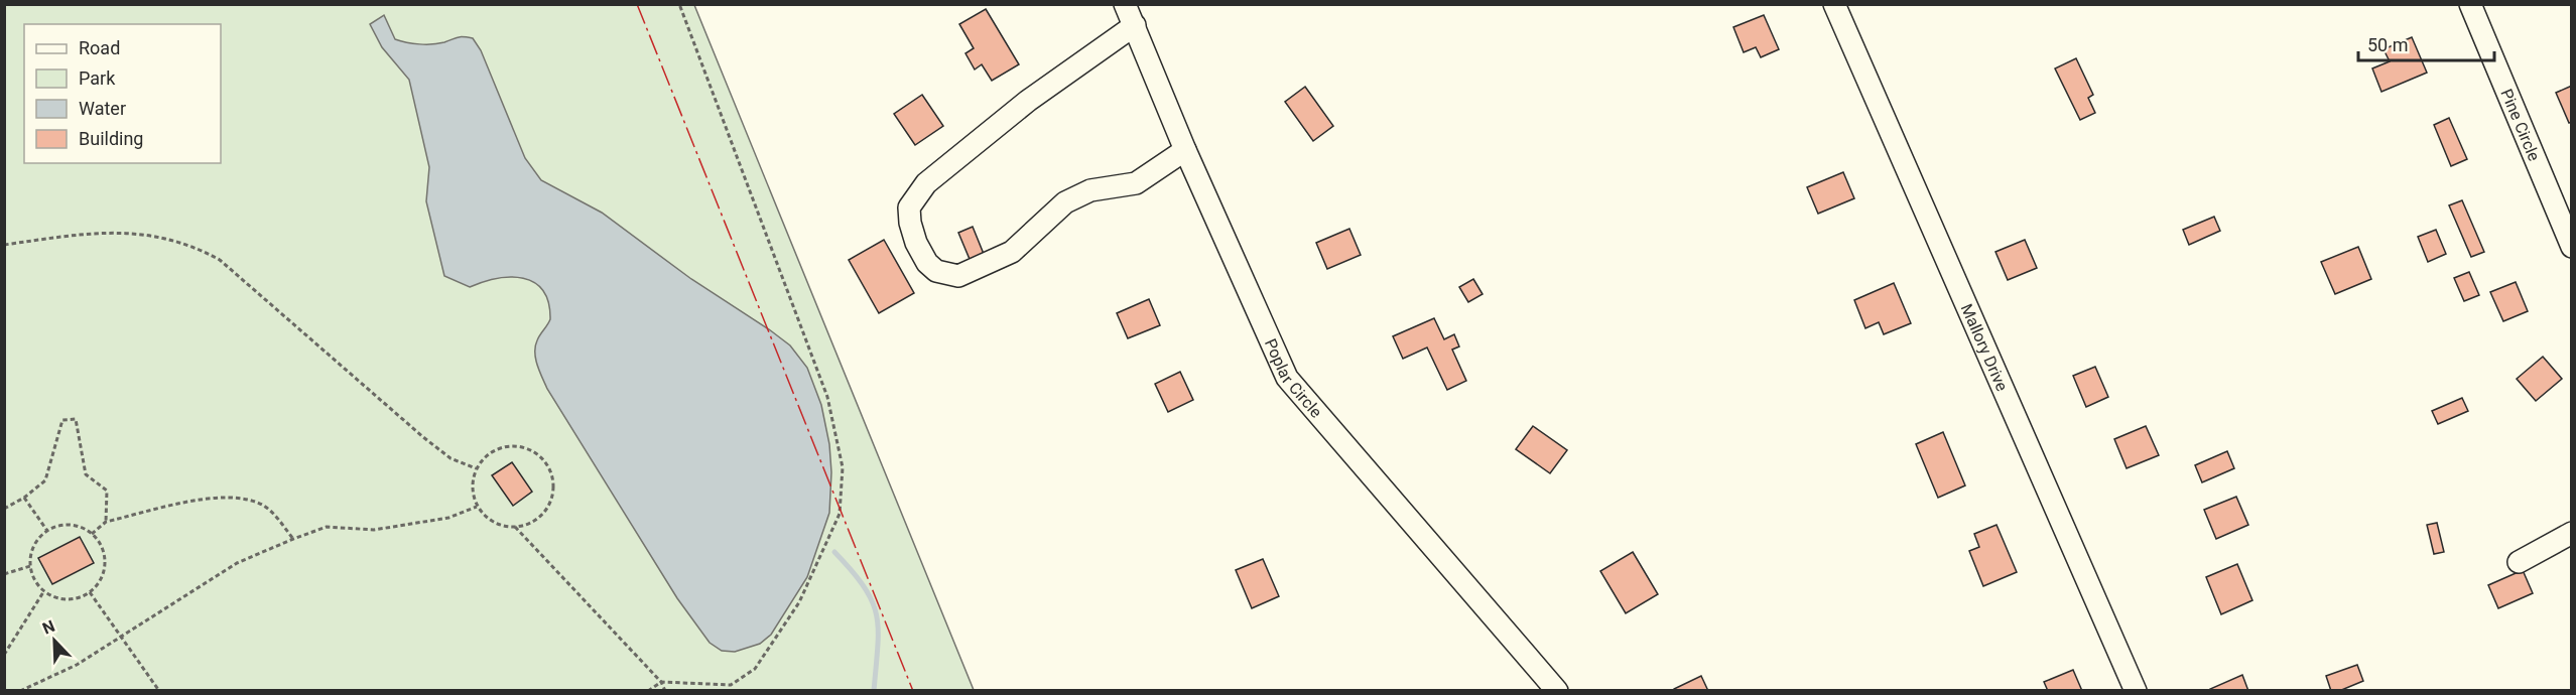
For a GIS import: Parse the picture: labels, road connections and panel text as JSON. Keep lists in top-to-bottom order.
{
  "streets": {
    "street": ["Pine Circle", "Mallory Drive", "Poplar Circle"]
  },
  "legend": [
    "Road",
    "Park",
    "Water",
    "Building"
  ],
  "scale_bar": "50 m",
  "north": "top left"
}
